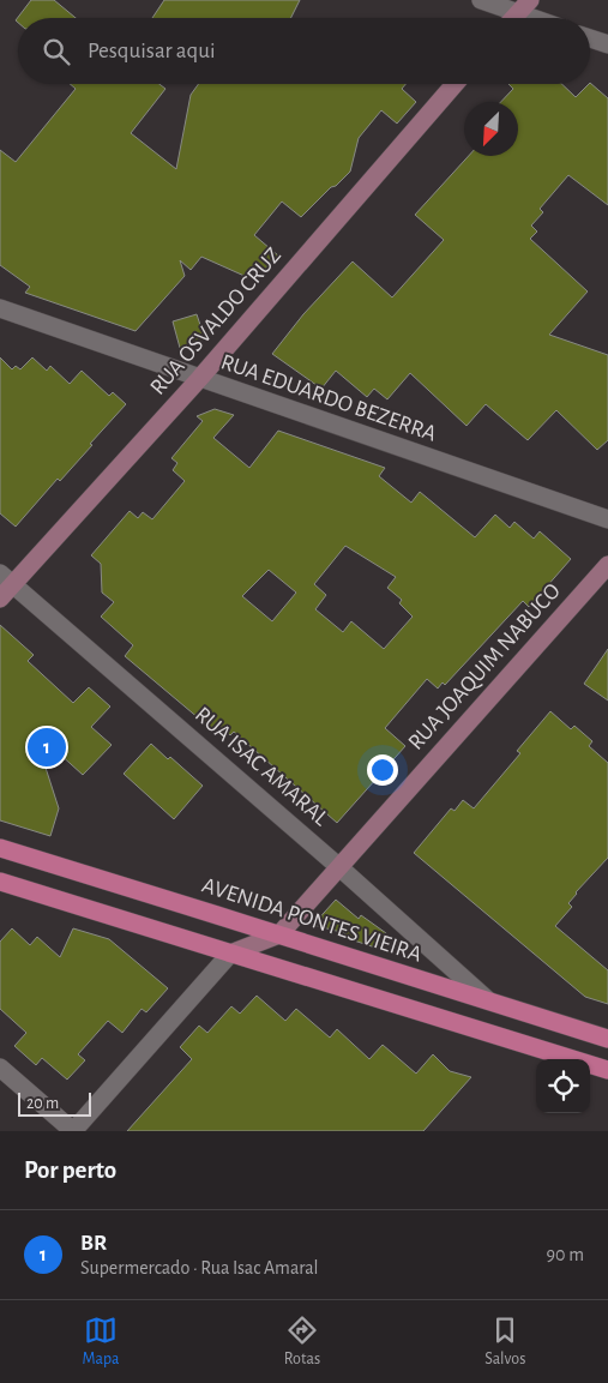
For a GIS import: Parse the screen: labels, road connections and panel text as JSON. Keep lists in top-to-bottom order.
{
  "streets": {
    "main road": ["AVENIDA PONTES VIEIRA"],
    "street": [
      "RUA OSVALDO CRUZ",
      "RUA EDUARDO BEZERRA",
      "RUA JOAQUIM NABUCO",
      "RUA ISAC AMARAL"
    ]
  },
  "crossings": [
    ["RUA OSVALDO CRUZ", "RUA EDUARDO BEZERRA"],
    ["RUA OSVALDO CRUZ", "RUA ISAC AMARAL"],
    ["RUA JOAQUIM NABUCO", "RUA ISAC AMARAL"],
    ["RUA JOAQUIM NABUCO", "AVENIDA PONTES VIEIRA"],
    ["RUA ISAC AMARAL", "AVENIDA PONTES VIEIRA"]
  ],
  "scale_bar": "20 m",
  "north": "bottom left",
  "page": {
    "search": "Pesquisar aqui",
    "pins": "1",
    "scale": "20 m",
    "heading": "Por perto",
    "list": [
      {
        "mark": "1",
        "name": "BR",
        "note": "Supermercado · Rua Isac Amaral",
        "value": "90 m"
      }
    ],
    "nav": ["Mapa", "Rotas", "Salvos"]
  }
}
